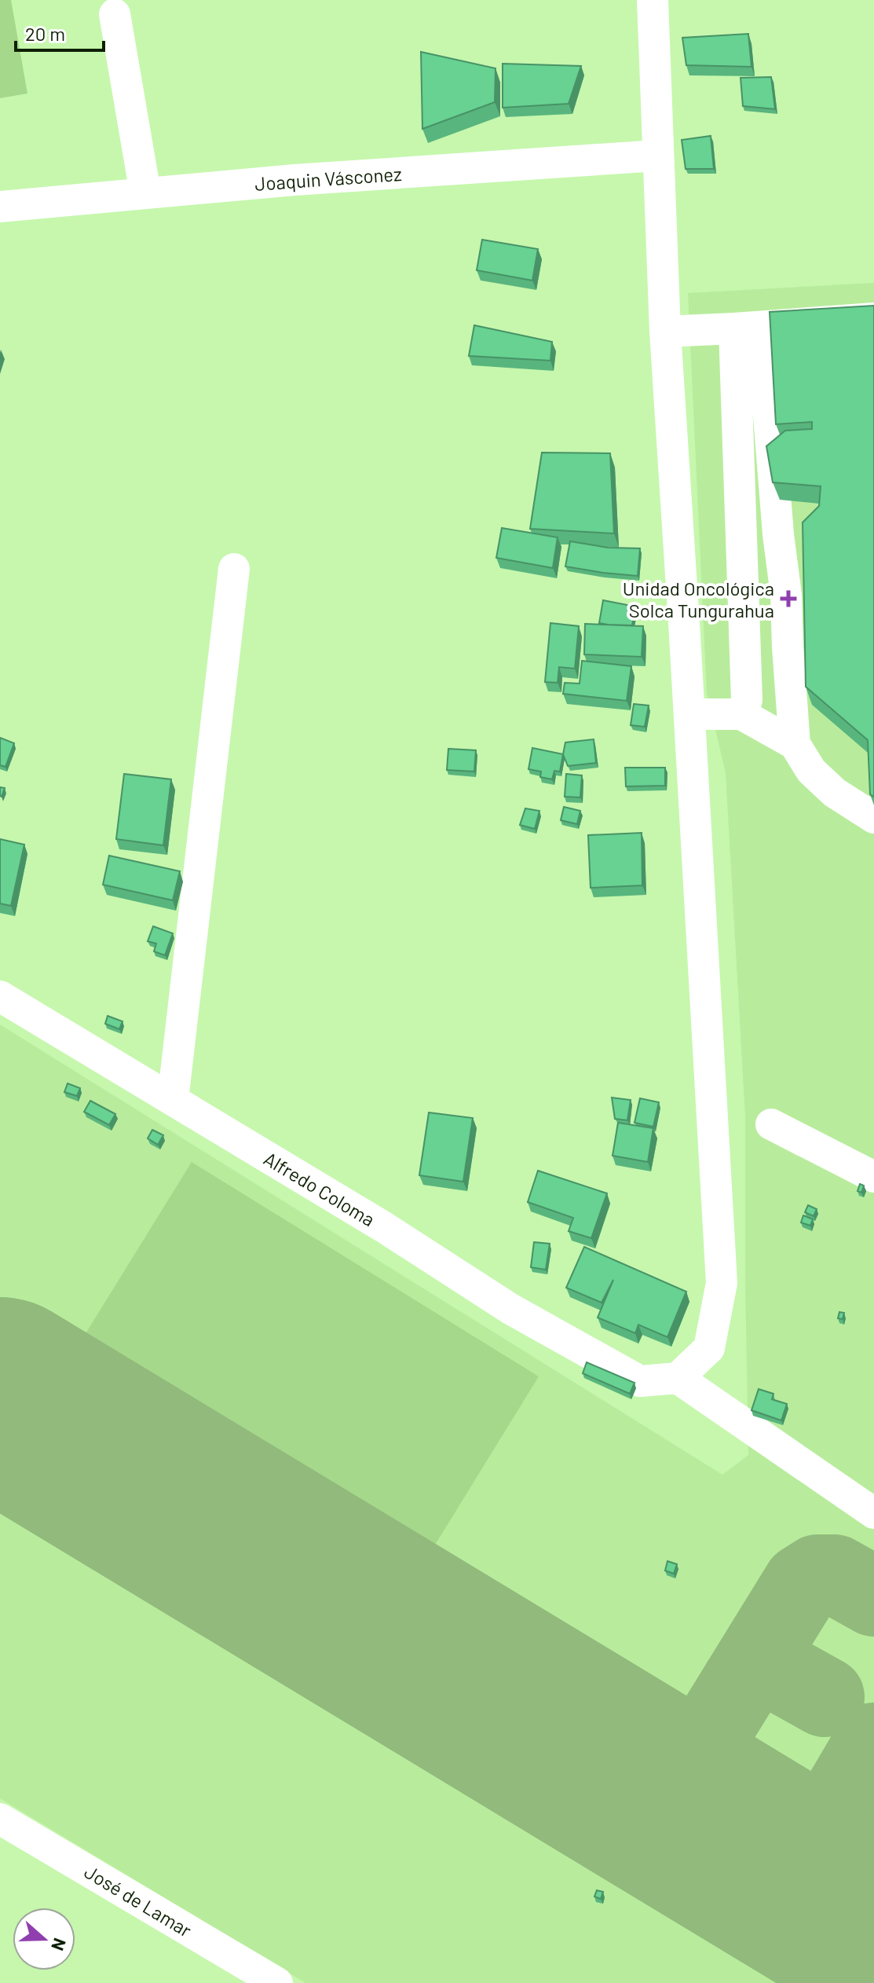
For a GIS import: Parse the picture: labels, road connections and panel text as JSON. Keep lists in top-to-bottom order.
{
  "streets": {
    "street": ["Joaquin Vásconez", "Alfredo Coloma", "José de Lamar"]
  },
  "places": {
    "health": ["Unidad Oncológica Solca Tungurahua"]
  },
  "scale_bar": "20 m",
  "north": "right"
}
